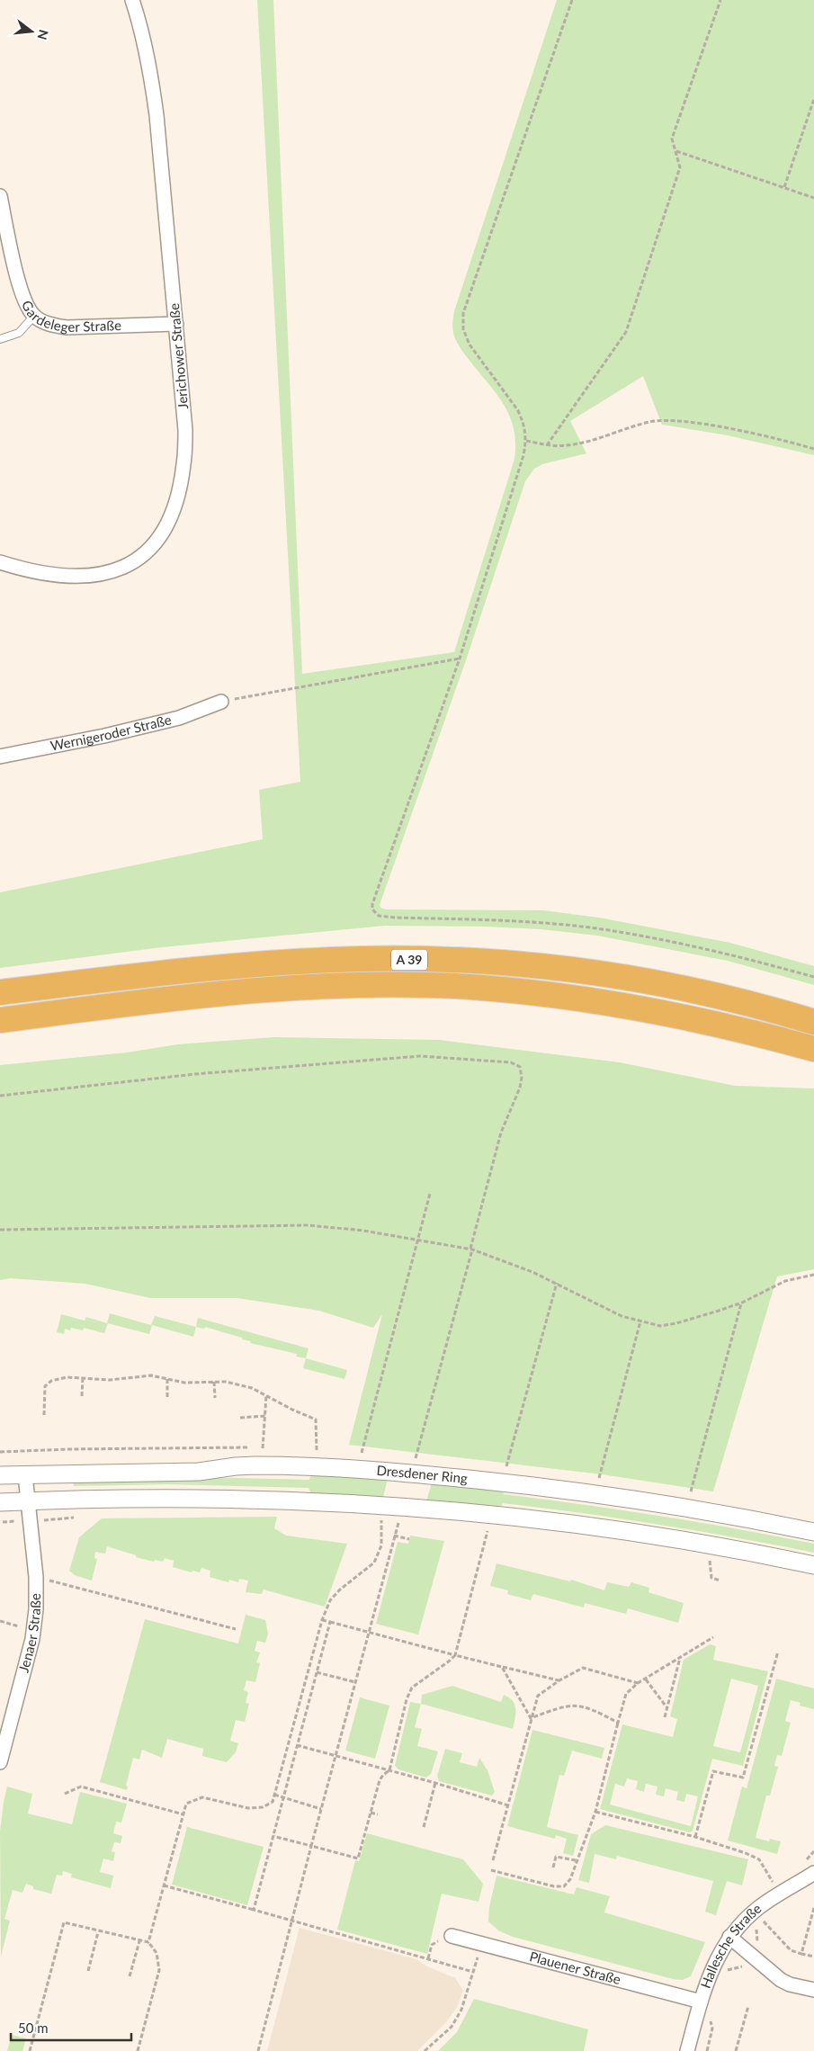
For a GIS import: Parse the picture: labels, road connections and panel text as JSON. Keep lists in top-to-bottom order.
{
  "streets": {
    "highway": ["A 39"],
    "street": [
      "Gardeleger Straße",
      "Jerichower Straße",
      "Wernigeroder Straße",
      "Dresdener Ring",
      "Jenaer Straße",
      "Hallesche Straße",
      "Plauener Straße"
    ]
  },
  "crossings": [
    ["Gardeleger Straße", "Jerichower Straße"],
    ["Hallesche Straße", "Plauener Straße"]
  ],
  "scale_bar": "50 m",
  "north": "right"
}
